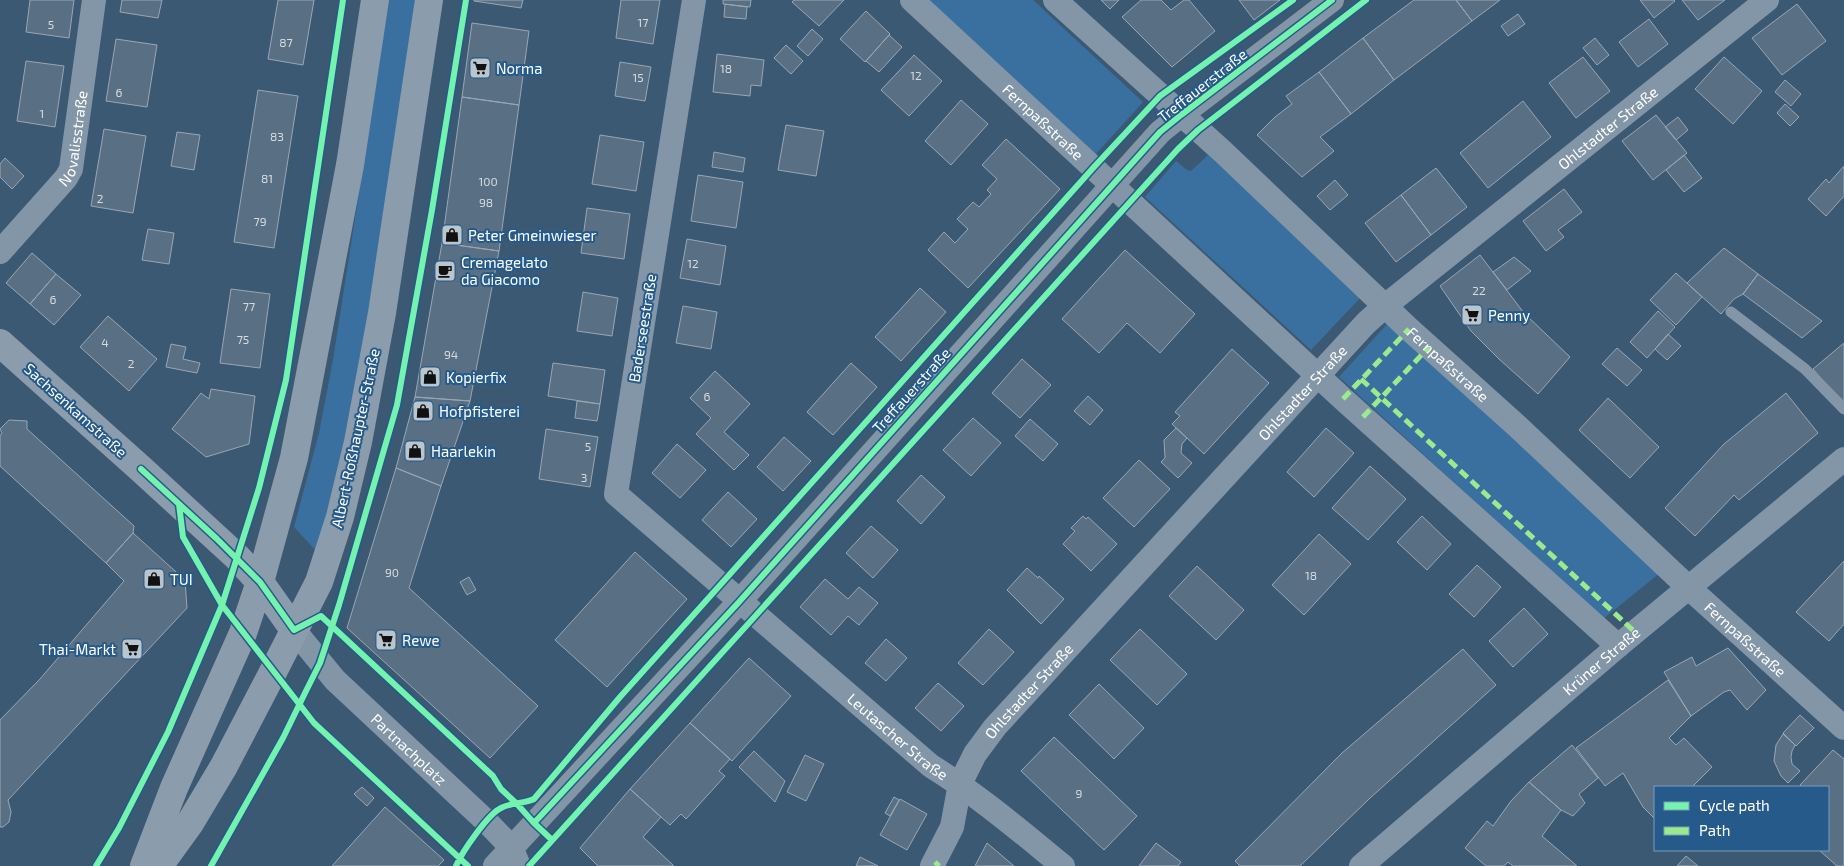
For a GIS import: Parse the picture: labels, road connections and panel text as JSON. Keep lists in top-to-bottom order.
{
  "streets": {
    "main road": ["Sachsenkamstraße", "Albert-Roßhaupter-Straße"],
    "street": [
      "Treffauerstraße",
      "Fernpaßstraße",
      "Ohlstadter Straße",
      "Novalisstraße",
      "Baderseestraße",
      "Krüner Straße",
      "Leutascher Straße",
      "Partnachplatz"
    ]
  },
  "crossings": [
    ["Treffauerstraße", "Fernpaßstraße"],
    ["Treffauerstraße", "Baderseestraße"],
    ["Treffauerstraße", "Leutascher Straße"],
    ["Treffauerstraße", "Partnachplatz"],
    ["Fernpaßstraße", "Ohlstadter Straße"],
    ["Fernpaßstraße", "Krüner Straße"],
    ["Ohlstadter Straße", "Leutascher Straße"],
    ["Baderseestraße", "Leutascher Straße"],
    ["Sachsenkamstraße", "Albert-Roßhaupter-Straße"],
    ["Sachsenkamstraße", "Partnachplatz"],
    ["Albert-Roßhaupter-Straße", "Partnachplatz"]
  ],
  "places": {
    "supermarket": [
      "Norma",
      "Penny",
      "Rewe",
      "Thai-Markt"
    ],
    "shop": [
      "Peter Gmeinwieser",
      "Kopierfix",
      "Hofpfisterei",
      "Haarlekin",
      "TUI"
    ],
    "cafe": ["Cremagelato da Giacomo"]
  },
  "house_numbers": [
    "17",
    "5",
    "87",
    "18",
    "12",
    "15",
    "6",
    "1",
    "83",
    "81",
    "100",
    "2",
    "98",
    "79",
    "12",
    "22",
    "6",
    "77",
    "75",
    "4",
    "94",
    "2",
    "6",
    "5",
    "3",
    "90",
    "18",
    "9"
  ],
  "legend": ["Cycle path", "Path"]
}
